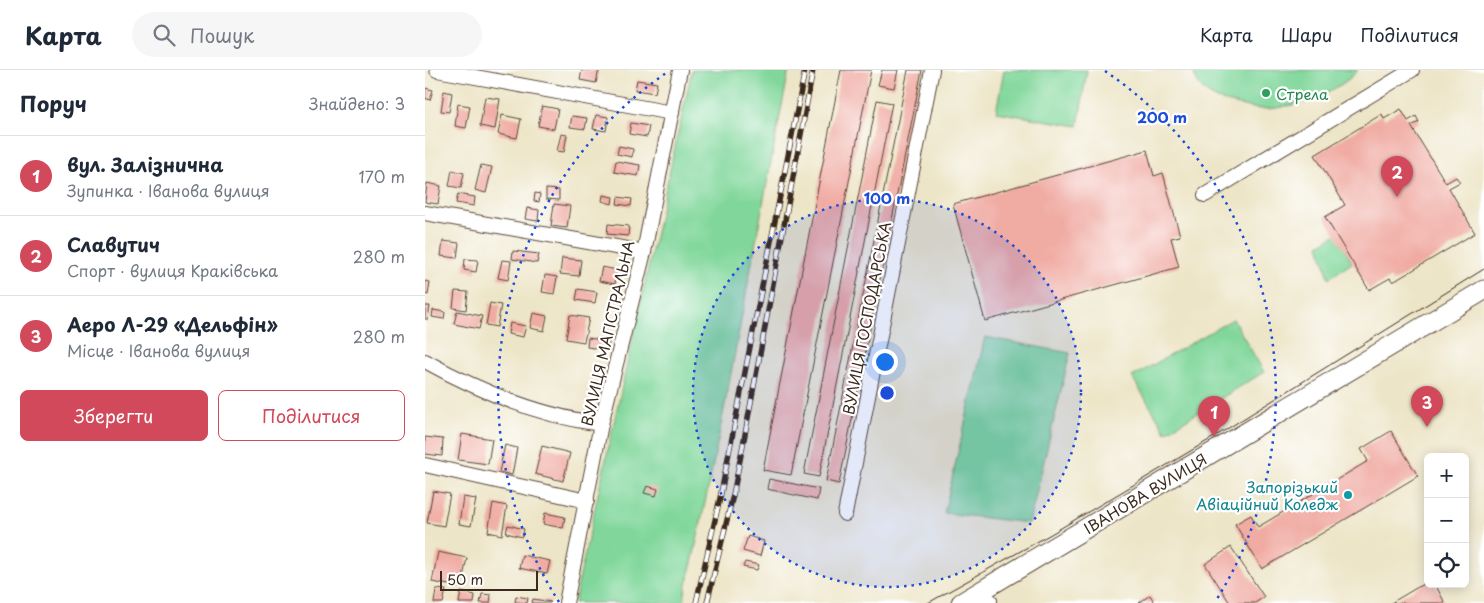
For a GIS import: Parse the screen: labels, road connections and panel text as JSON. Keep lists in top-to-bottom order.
{
  "streets": {
    "main road": ["ІВАНОВА ВУЛИЦЯ"],
    "street": ["ВУЛИЦЯ ГОСПОДАРСЬКА", "ВУЛИЦЯ МАГІСТРАЛЬНА"]
  },
  "places": ["Стрела", "Запорізький Авіаційний Коледж"],
  "scale_bar": "50 m",
  "page": {
    "header": "Карта",
    "search": "Пошук",
    "nav": ["Карта", "Шари", "Поділитися"],
    "heading": ["Поруч", "Знайдено: 3"],
    "list": [
      {
        "mark": "1",
        "name": "вул. Залізнична",
        "note": "Зупинка · Іванова вулиця",
        "value": "170 m"
      },
      {
        "mark": "2",
        "name": "Славутич",
        "note": "Спорт · вулиця Краківська",
        "value": "280 m"
      },
      {
        "mark": "3",
        "name": "Аеро Л-29 «Дельфін»",
        "note": "Місце · Іванова вулиця",
        "value": "280 m"
      }
    ],
    "pins": ["2", "3", "1"],
    "buttons": ["Зберегти", "Поділитися"],
    "map_buttons": ["+", "−"],
    "scale": "50 m"
  },
  "rings": ["200 m", "100 m"]
}
